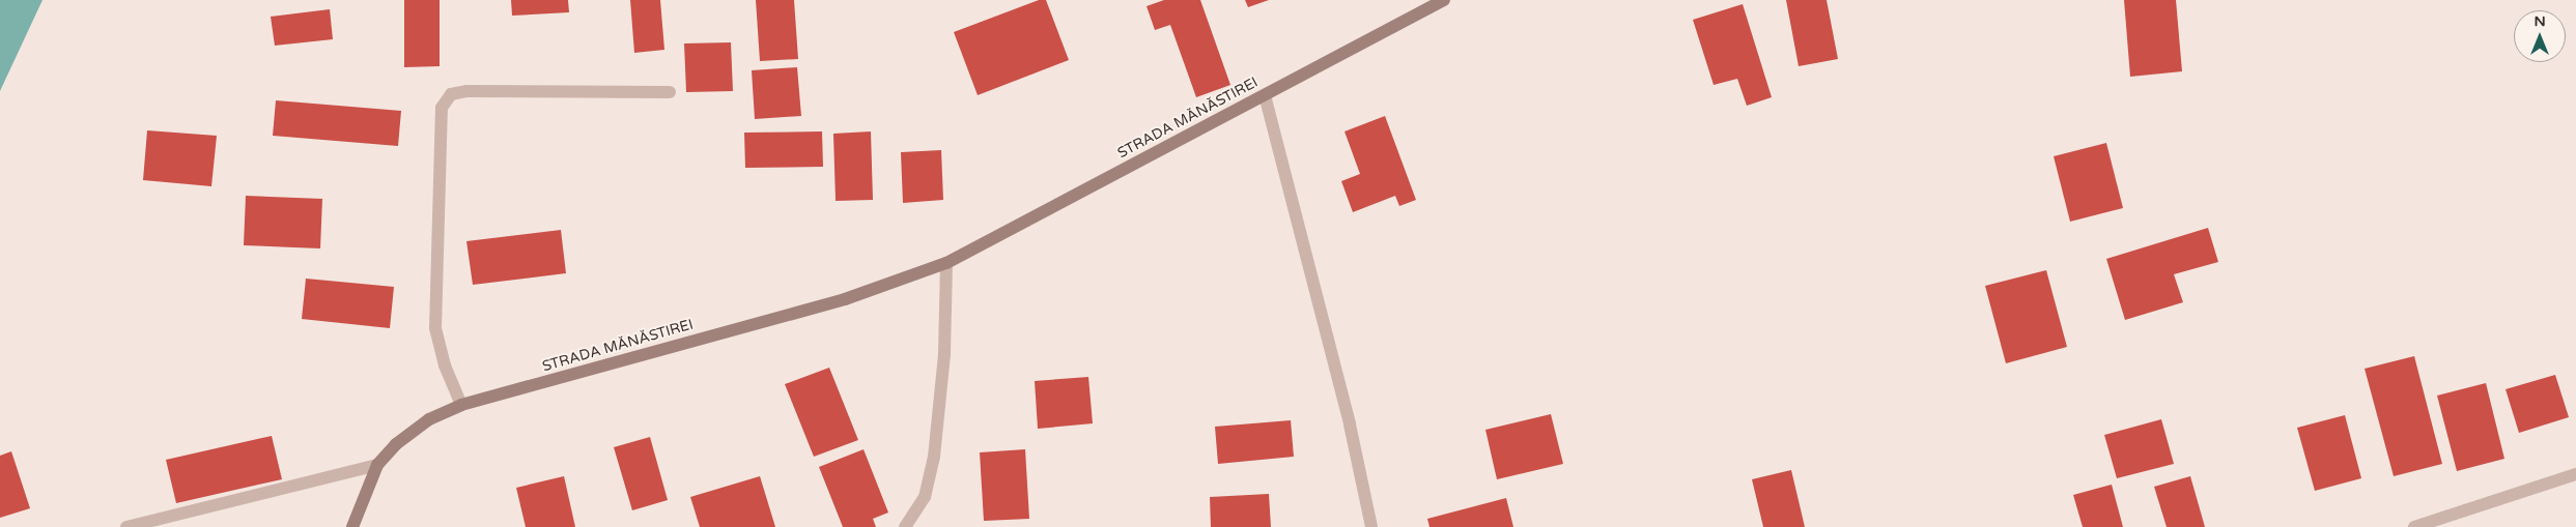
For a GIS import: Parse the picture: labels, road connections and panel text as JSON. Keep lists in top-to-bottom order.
{
  "streets": {
    "street": ["STRADA MĂNĂSTIREI"]
  },
  "north": "top"
}
